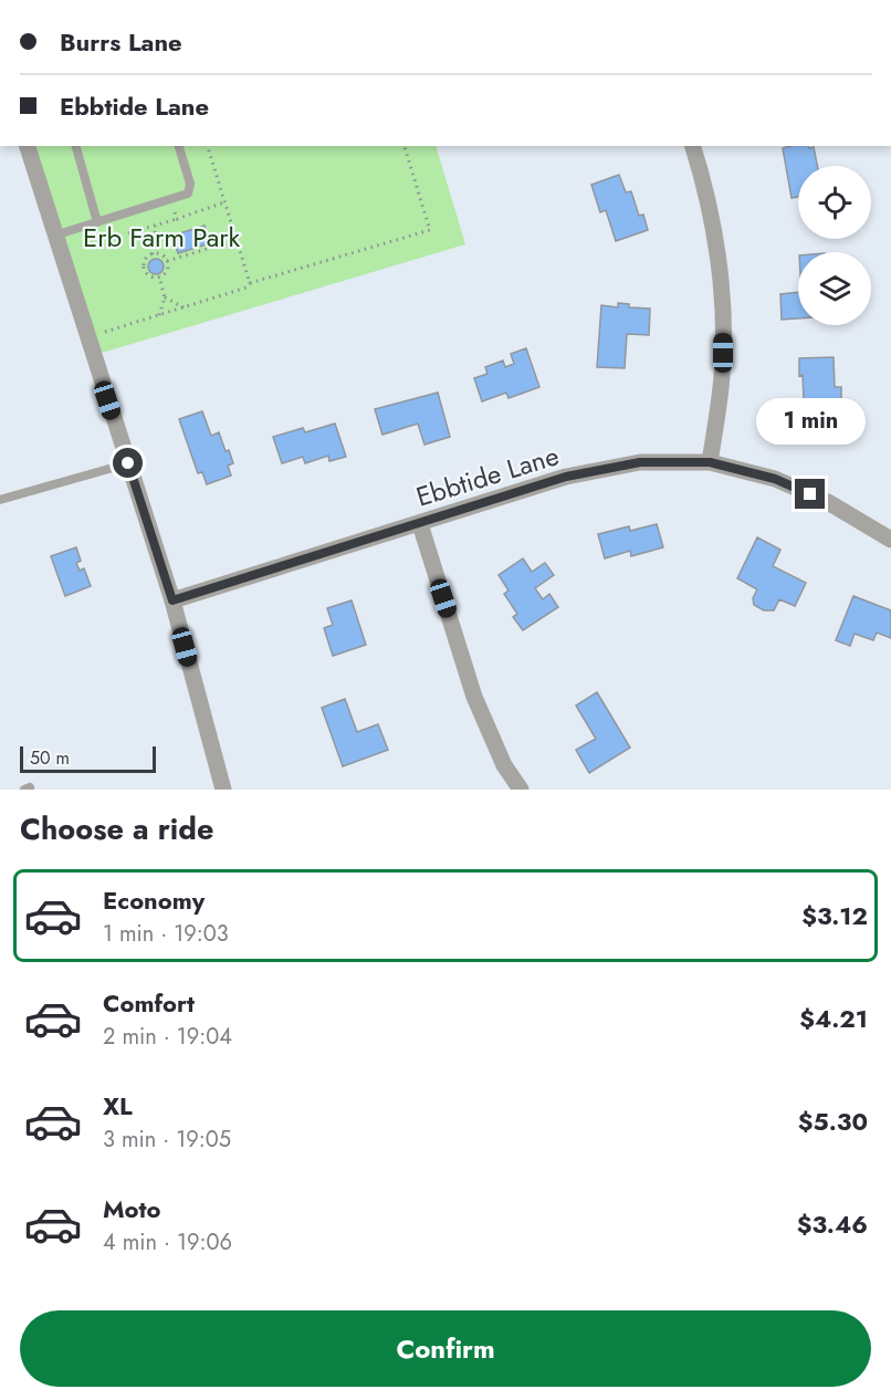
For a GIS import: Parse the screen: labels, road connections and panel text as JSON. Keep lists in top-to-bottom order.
{
  "streets": {
    "street": ["Ebbtide Lane"]
  },
  "parks": ["Erb Farm Park"],
  "scale_bar": "50 m",
  "page": {
    "banner": ["Burrs Lane", "Ebbtide Lane"],
    "bubble": "1 min",
    "scale": "50 m",
    "heading": "Choose a ride",
    "list": [
      {
        "name": "Economy",
        "note": "1 min · 19:03",
        "value": "$3.12"
      },
      {
        "name": "Comfort",
        "note": "2 min · 19:04",
        "value": "$4.21"
      },
      {
        "name": "XL",
        "note": "3 min · 19:05",
        "value": "$5.30"
      },
      {
        "name": "Moto",
        "note": "4 min · 19:06",
        "value": "$3.46"
      }
    ],
    "buttons": "Confirm"
  }
}
